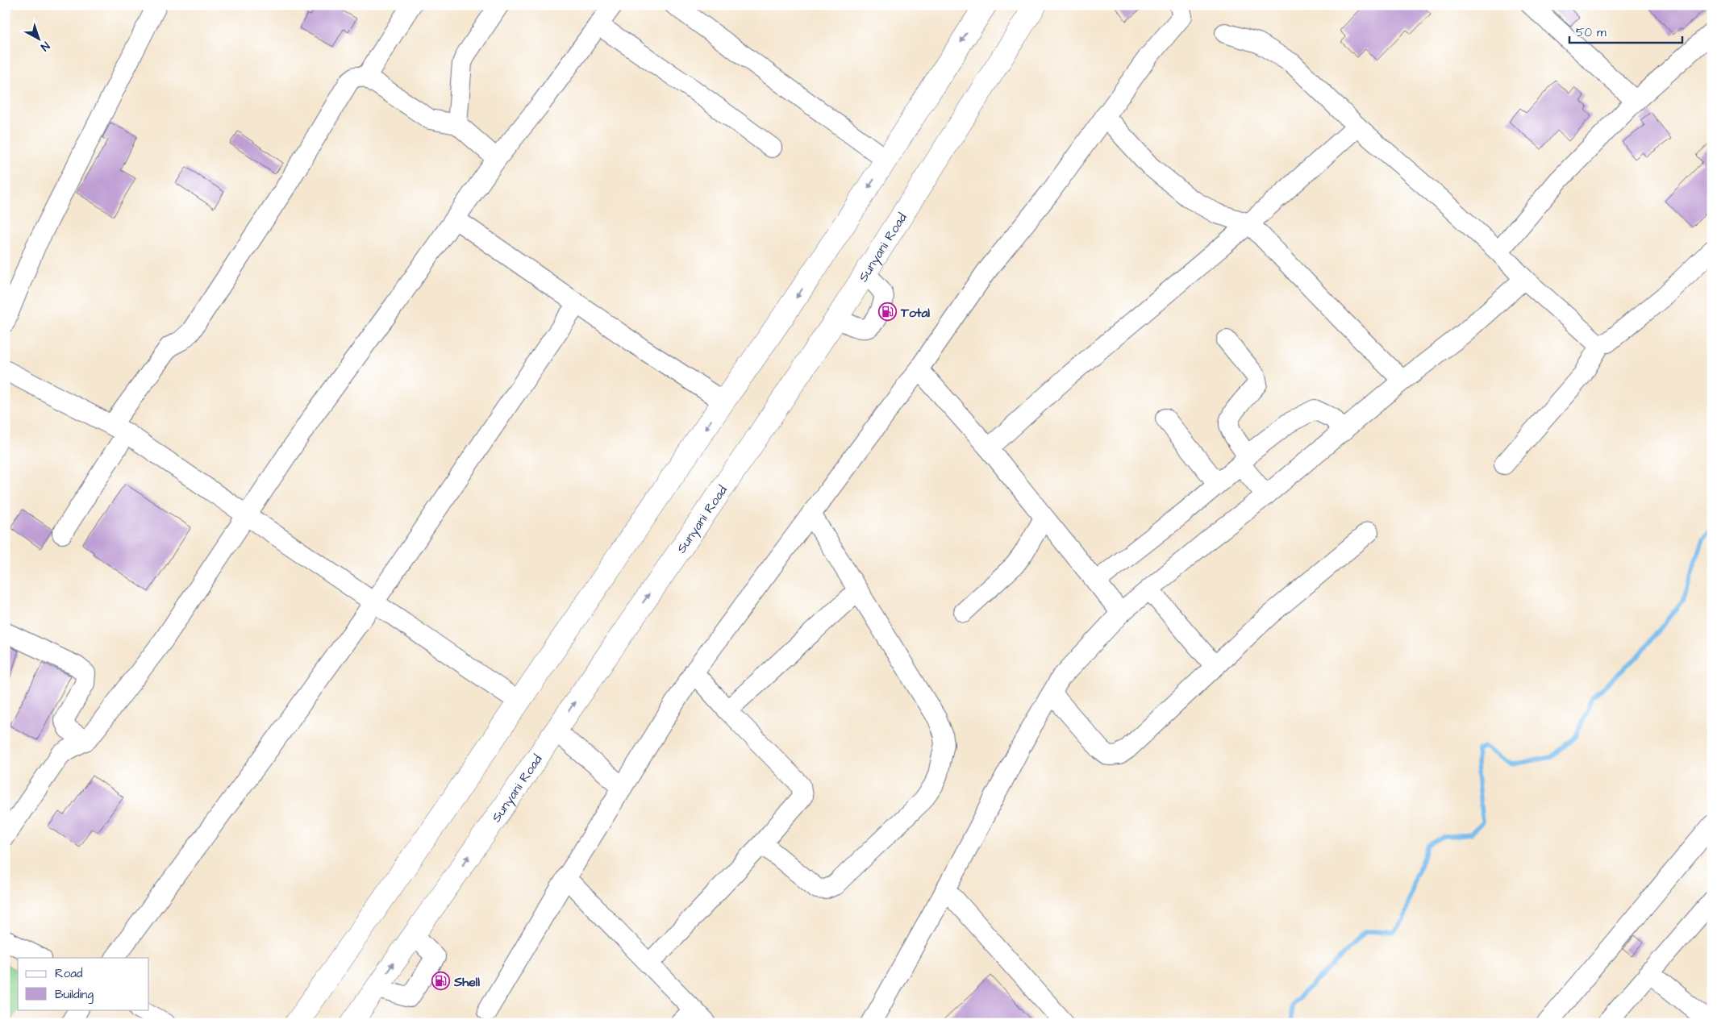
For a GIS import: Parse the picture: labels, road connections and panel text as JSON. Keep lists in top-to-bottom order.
{
  "streets": {
    "main road": ["Sunyani Road"]
  },
  "places": {
    "fuel station": ["Total", "Shell"]
  },
  "legend": ["Road", "Building"],
  "scale_bar": "50 m",
  "north": "bottom right"
}
